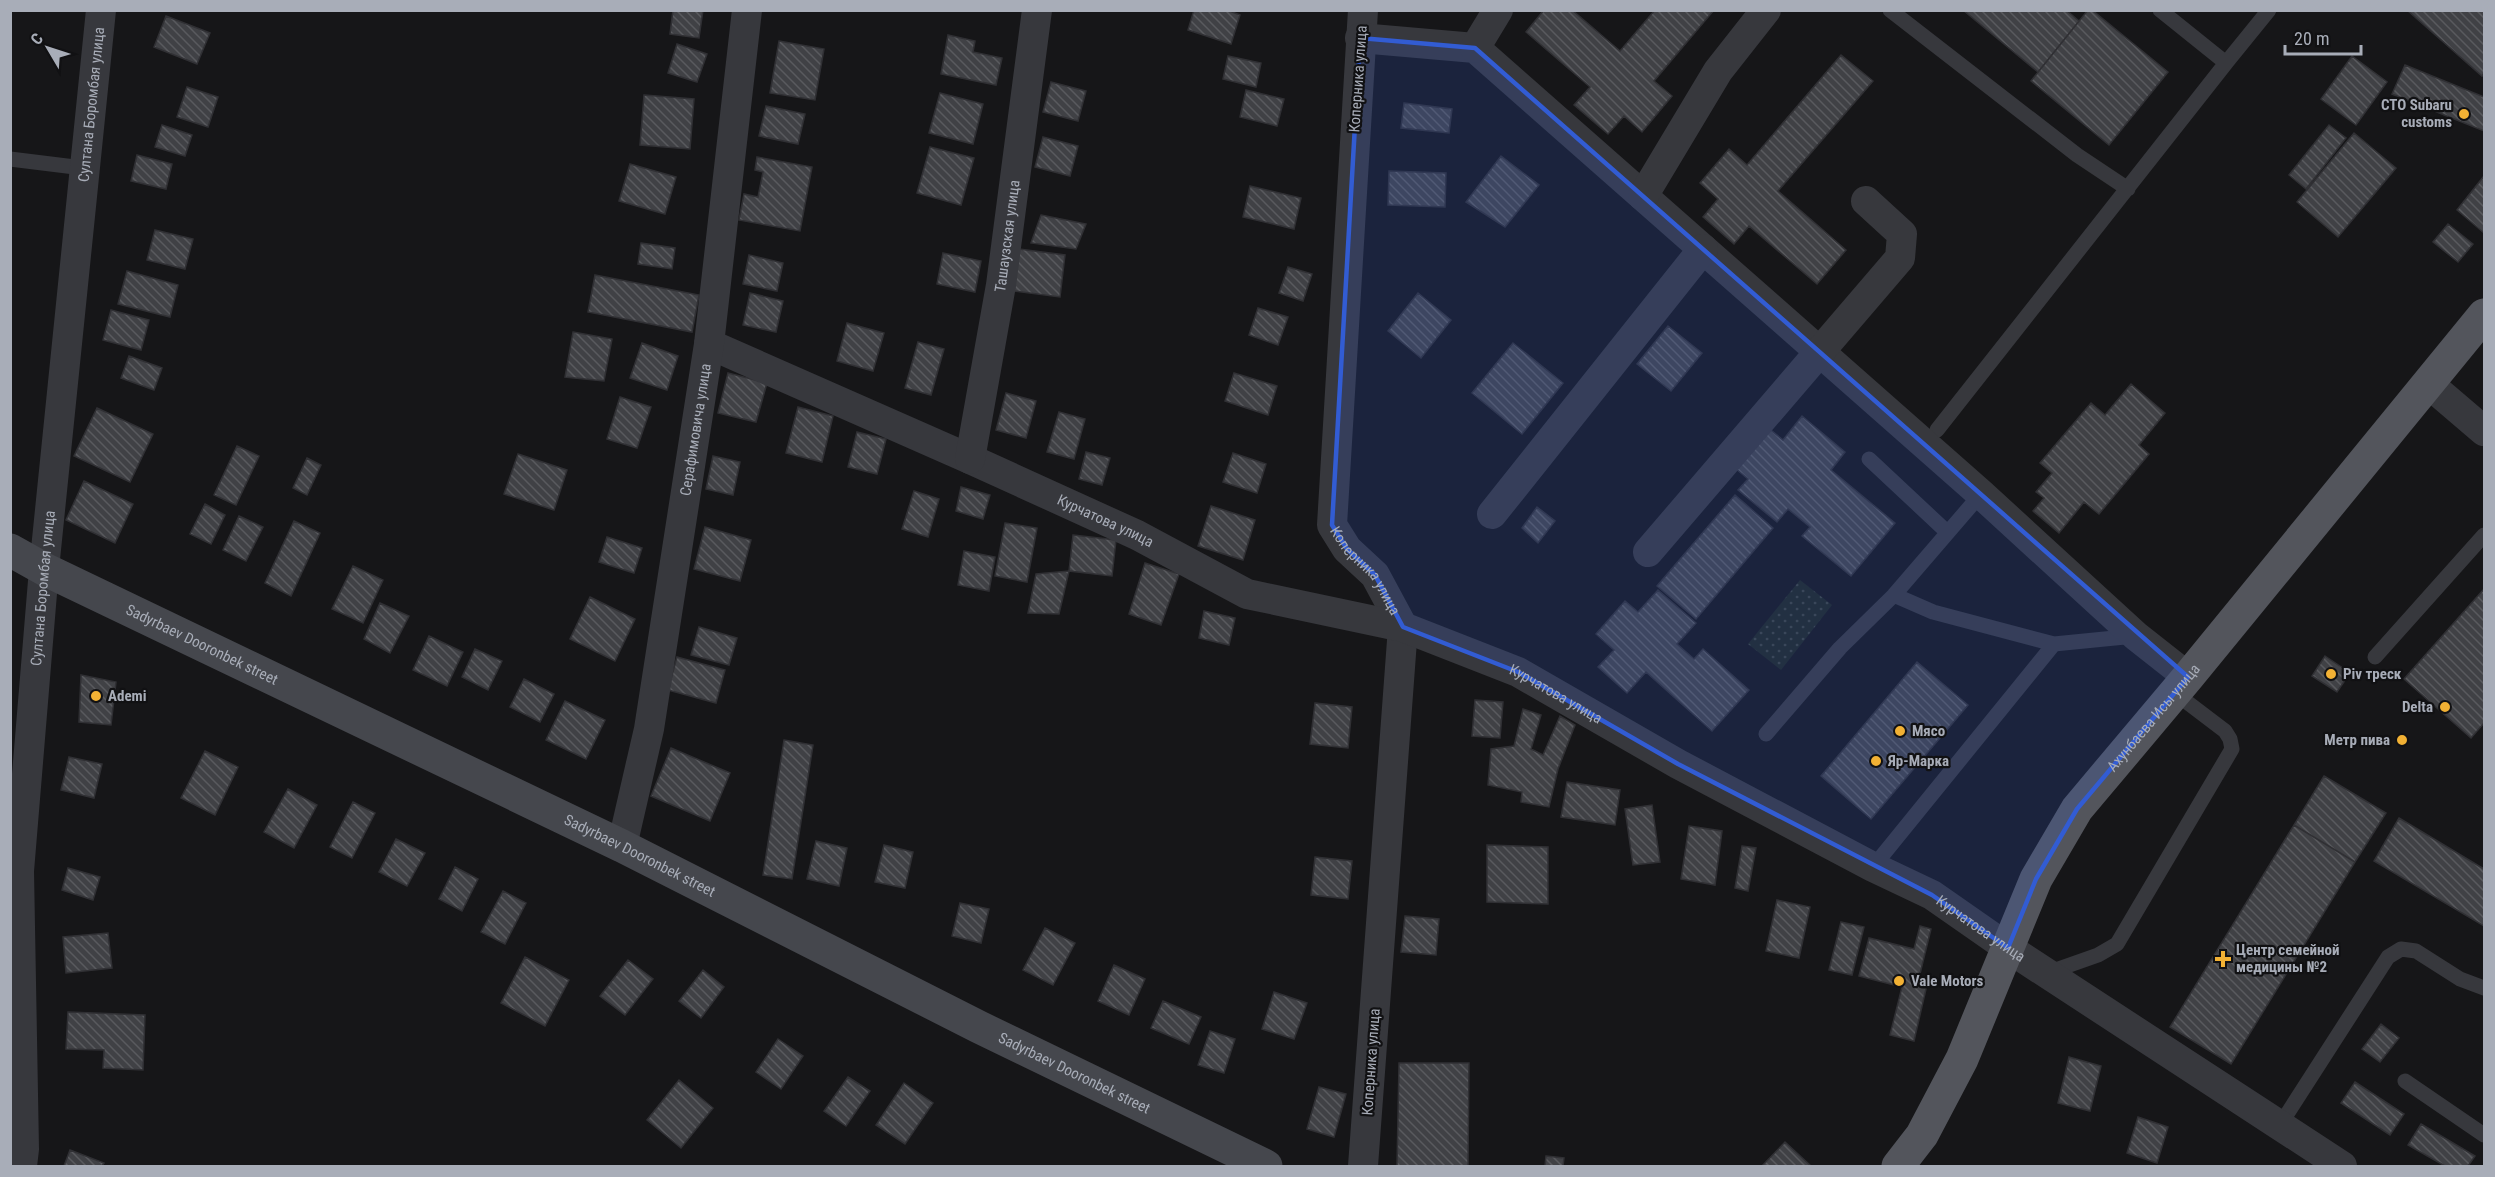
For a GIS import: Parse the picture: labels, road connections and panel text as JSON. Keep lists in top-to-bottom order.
{
  "streets": {
    "main road": ["Sadyrbaev Dooronbek street", "Ахунбаева Исы улица"],
    "street": [
      "Коперника улица",
      "Султана Боромбая улица",
      "Ташаузская улица",
      "Серафимовича улица",
      "Курчатова улица"
    ]
  },
  "crossings": [
    ["Коперника улица", "Курчатова улица"],
    ["Султана Боромбая улица", "Sadyrbaev Dooronbek street"],
    ["Ташаузская улица", "Курчатова улица"],
    ["Серафимовича улица", "Курчатова улица"],
    ["Серафимовича улица", "Sadyrbaev Dooronbek street"],
    ["Курчатова улица", "Ахунбаева Исы улица"]
  ],
  "places": {
    "other": [
      "СТО Subaru customs",
      "Piv треск",
      "Ademi",
      "Delta",
      "Мясо",
      "Метр пива",
      "Яр-Марка",
      "Vale Motors"
    ],
    "health": ["Центр семейной медицины №2"]
  },
  "scale_bar": "20 m",
  "north": "top left"
}
